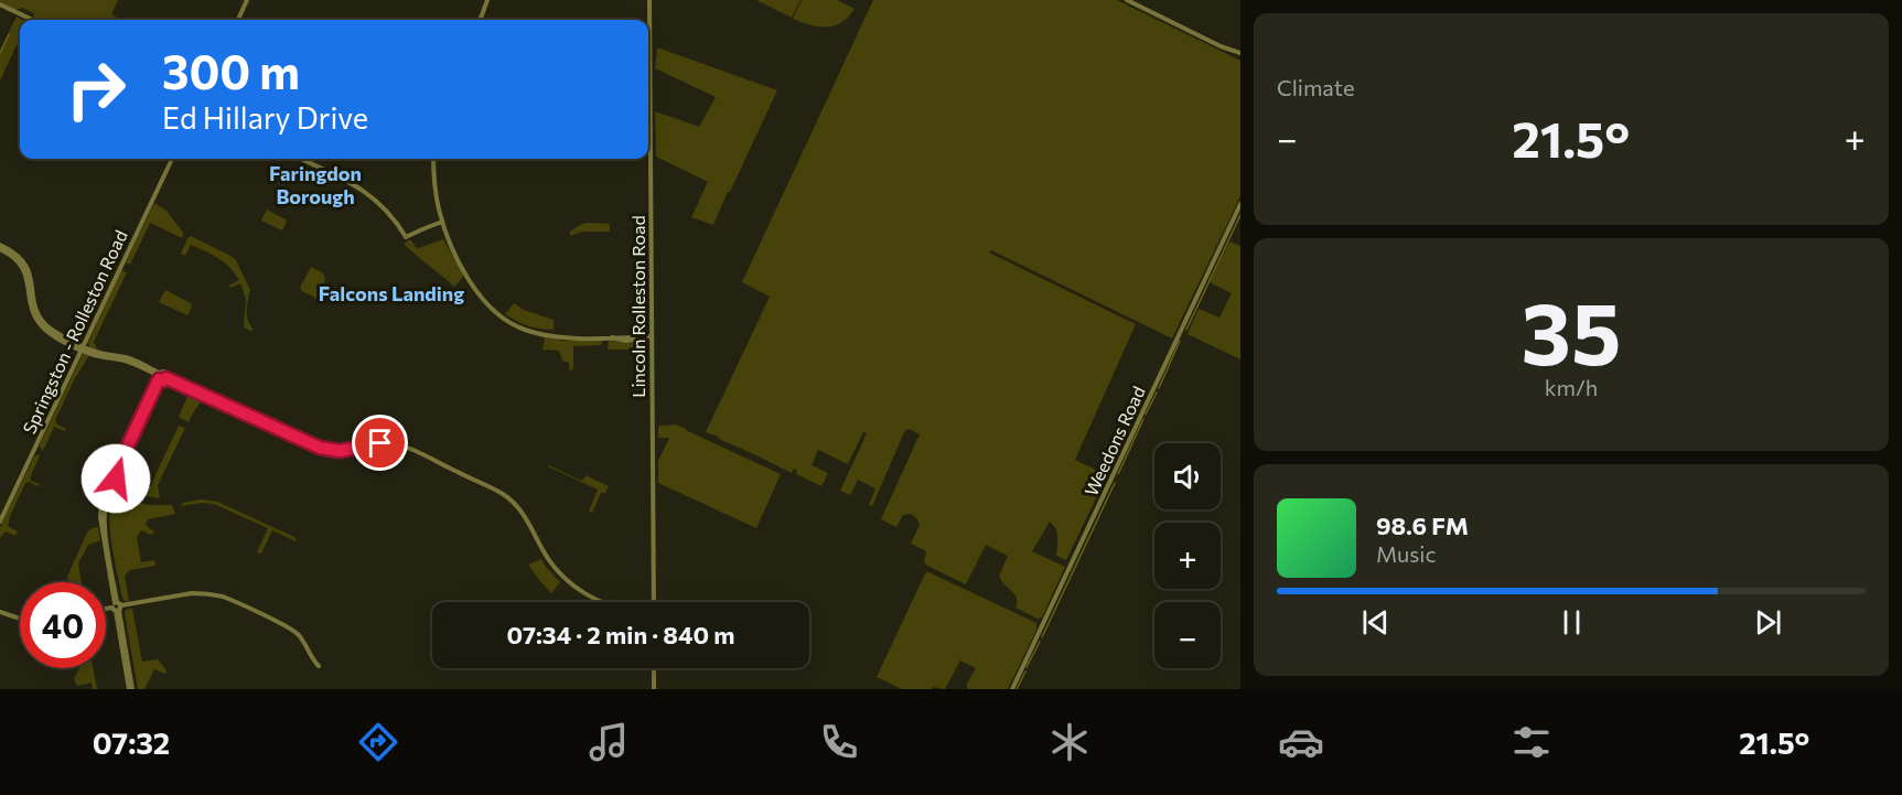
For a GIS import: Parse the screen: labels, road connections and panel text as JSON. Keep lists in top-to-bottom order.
{
  "streets": {
    "street": ["Lincoln Rolleston Road", "Springston - Rolleston Road", "Weedons Road"]
  },
  "districts": ["Faringdon Borough", "Falcons Landing"],
  "page": {
    "tile": [
      "Climate",
      ["35", "km/h"]
    ],
    "turn": ["300 m", "Ed Hillary Drive"],
    "heat": ["−", "21.5°", "+"],
    "map_buttons": ["+", "−"],
    "song": ["98.6 FM", "Music"],
    "limit": "40",
    "trip": "07:34 · 2 min · 840 m",
    "tabs": ["07:32", "21.5°"]
  }
}
